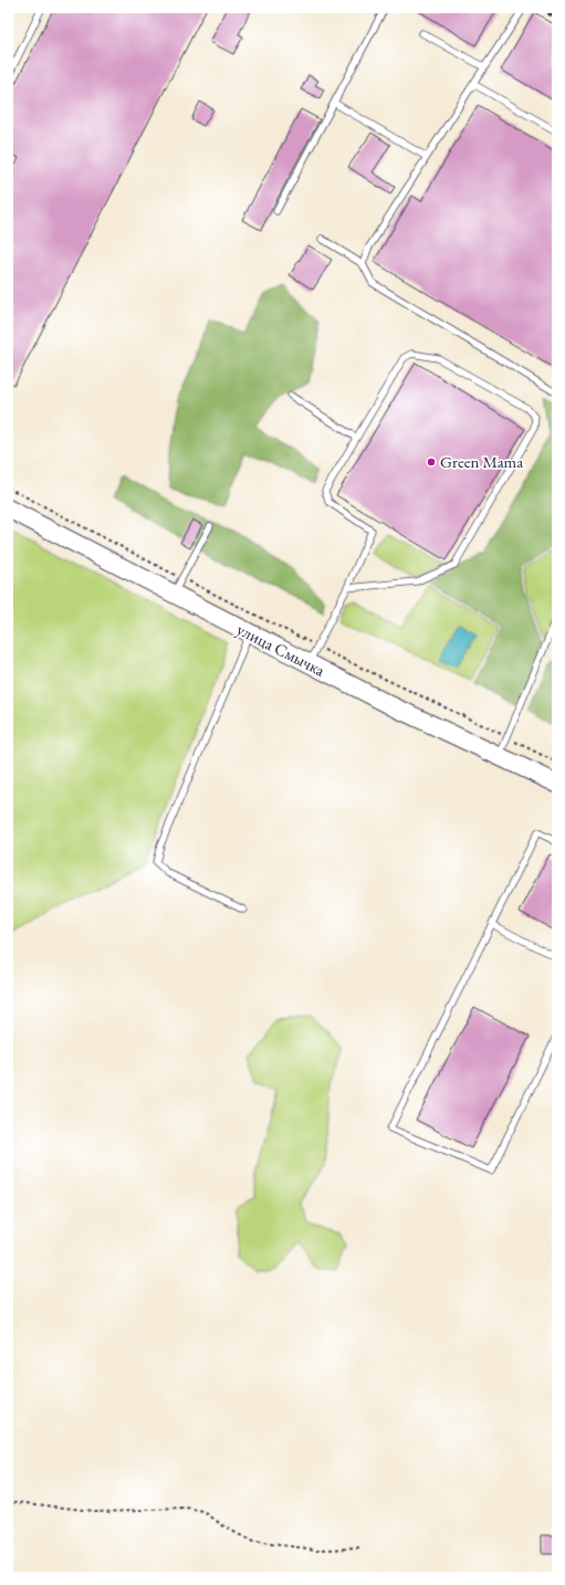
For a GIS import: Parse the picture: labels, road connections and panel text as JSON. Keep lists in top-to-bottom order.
{
  "streets": {
    "street": ["улица Смычка"]
  },
  "places": ["Green Mama"]
}
